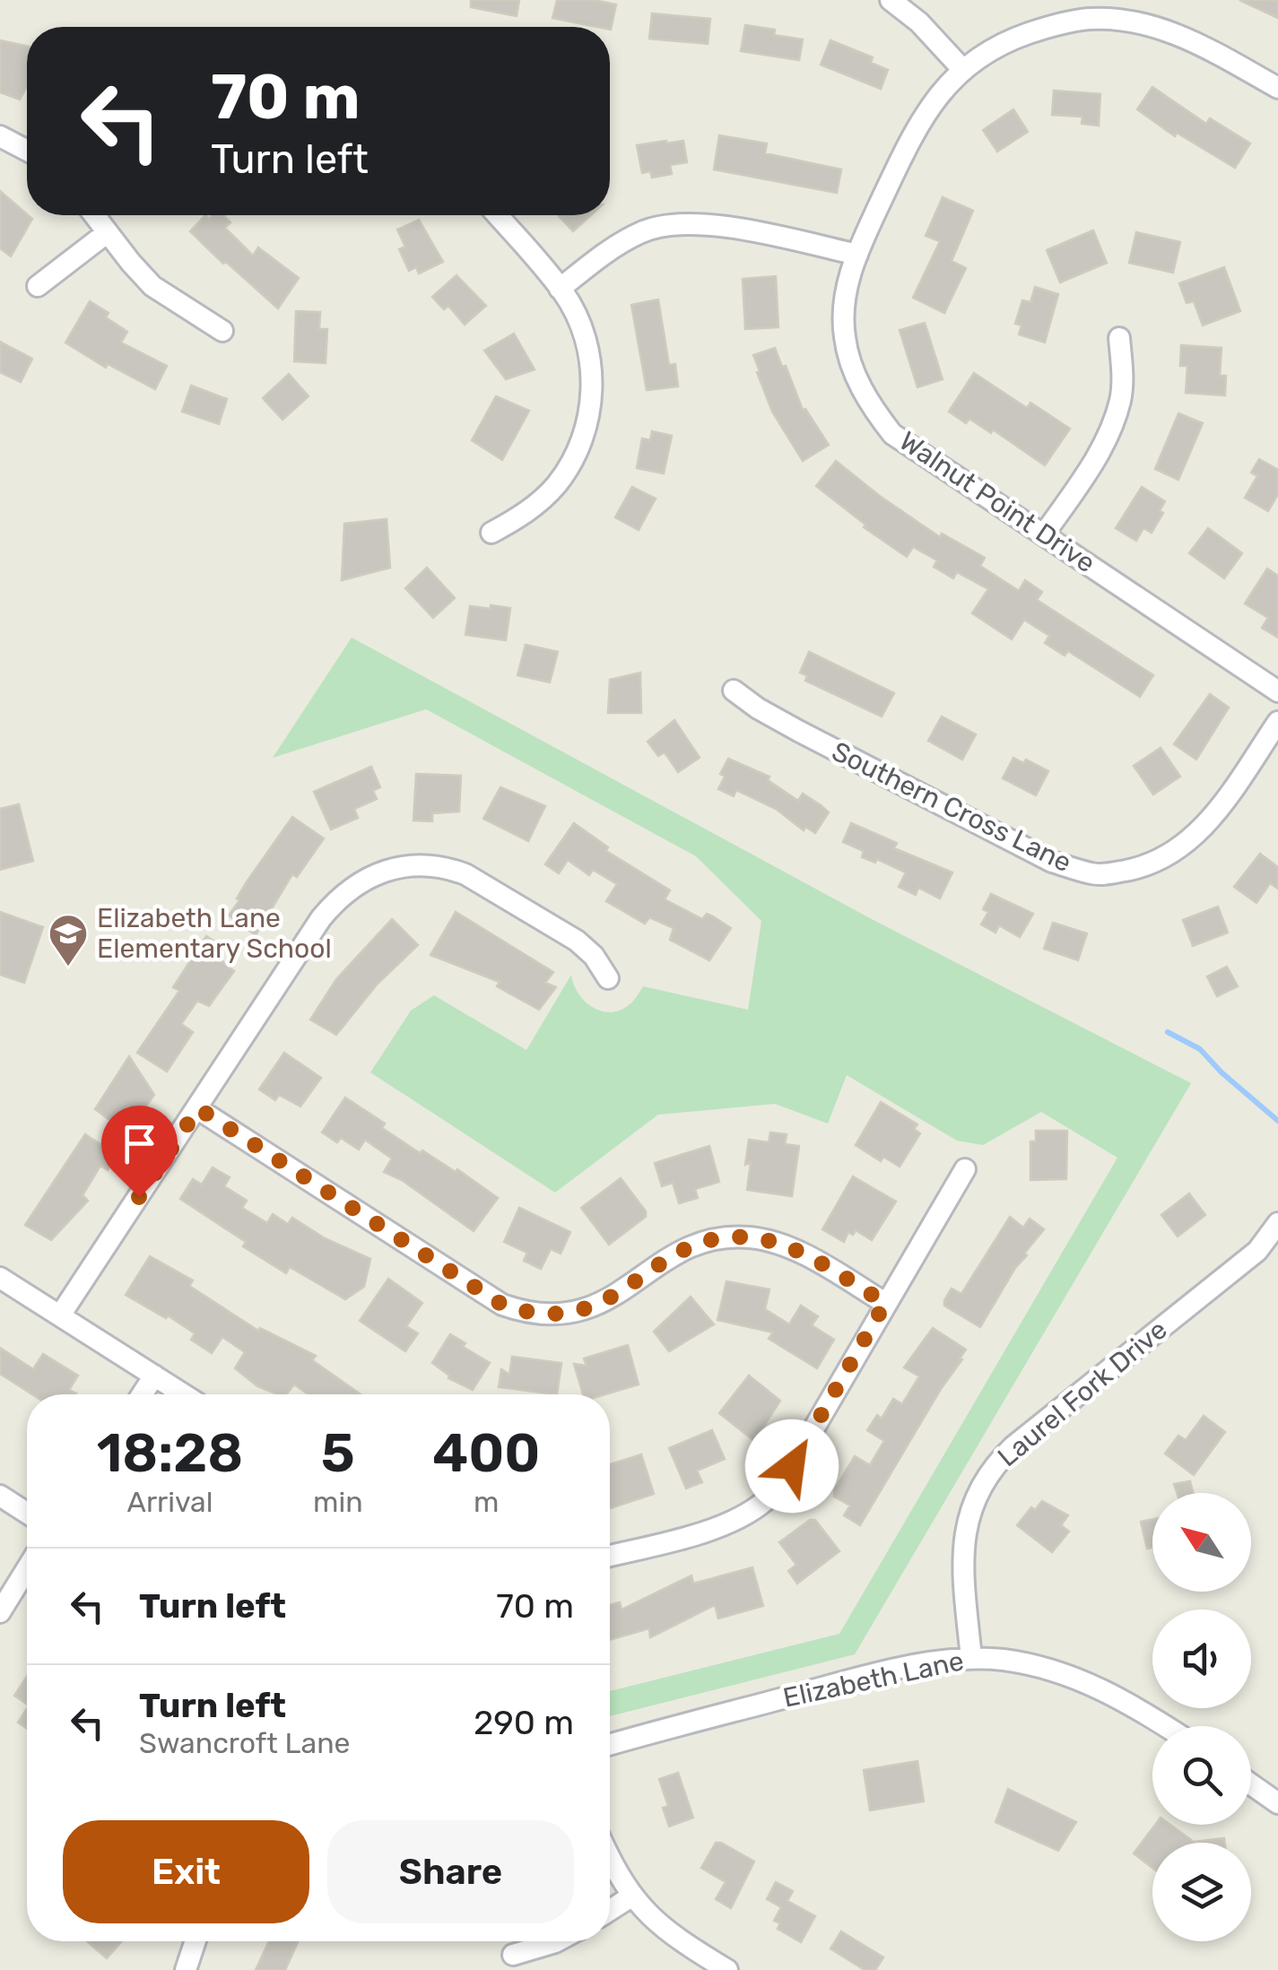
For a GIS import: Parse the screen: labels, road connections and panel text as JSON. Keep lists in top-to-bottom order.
{
  "streets": {
    "street": [
      "Walnut Point Drive",
      "Southern Cross Lane",
      "Laurel Fork Drive",
      "Elizabeth Lane"
    ]
  },
  "crossings": [
    ["Laurel Fork Drive", "Elizabeth Lane"]
  ],
  "places": {
    "school or university": ["Elizabeth Lane Elementary School"]
  },
  "north": "top left",
  "page": {
    "turn": ["70 m", "Turn left"],
    "eta": [
      "18:28",
      "Arrival",
      "5",
      "min",
      "400",
      "m"
    ],
    "list": [
      {
        "name": "Turn left",
        "value": "70 m"
      },
      {
        "name": "Turn left",
        "note": "Swancroft Lane",
        "value": "290 m"
      }
    ],
    "buttons": ["Exit", "Share"]
  }
}
